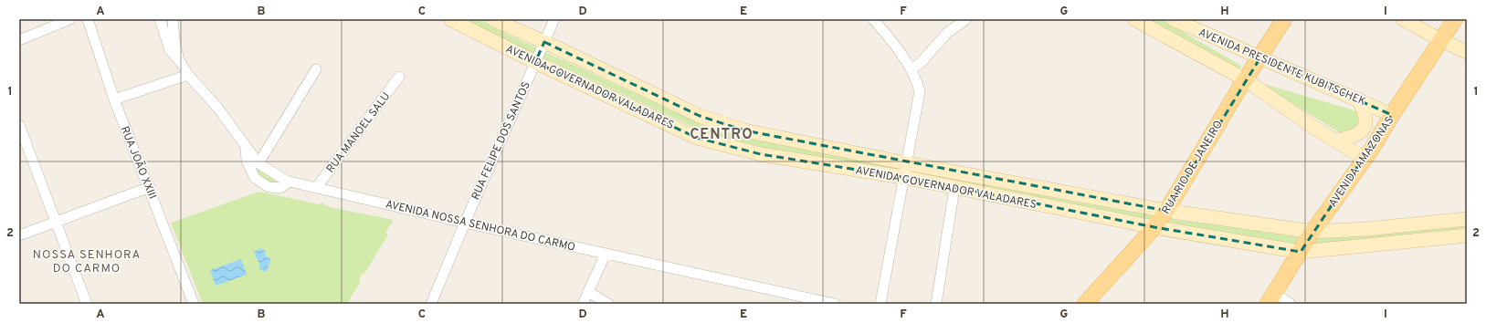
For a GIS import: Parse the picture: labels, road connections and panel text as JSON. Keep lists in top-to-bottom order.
{
  "streets": {
    "main road": ["AVENIDA AMAZONAS", "RUA RIO DE JANEIRO"],
    "street": [
      "AVENIDA PRESIDENTE KUBITSCHEK",
      "AVENIDA GOVERNADOR VALADARES",
      "RUA MANOEL SALU",
      "RUA FELIPE DOS SANTOS",
      "RUA JOÃO XXIII",
      "AVENIDA NOSSA SENHORA DO CARMO"
    ]
  },
  "crossings": [
    ["AVENIDA PRESIDENTE KUBITSCHEK", "AVENIDA AMAZONAS"],
    ["AVENIDA PRESIDENTE KUBITSCHEK", "RUA RIO DE JANEIRO"],
    ["AVENIDA GOVERNADOR VALADARES", "RUA FELIPE DOS SANTOS"],
    ["AVENIDA GOVERNADOR VALADARES", "AVENIDA AMAZONAS"],
    ["AVENIDA GOVERNADOR VALADARES", "RUA RIO DE JANEIRO"],
    ["RUA MANOEL SALU", "AVENIDA NOSSA SENHORA DO CARMO"],
    ["RUA FELIPE DOS SANTOS", "AVENIDA NOSSA SENHORA DO CARMO"]
  ],
  "districts": ["CENTRO", "NOSSA SENHORA DO CARMO"],
  "grid": {
    "columns": [
      "A",
      "B",
      "C",
      "D",
      "E",
      "F",
      "G",
      "H",
      "I"
    ],
    "rows": ["1", "2"]
  }
}
